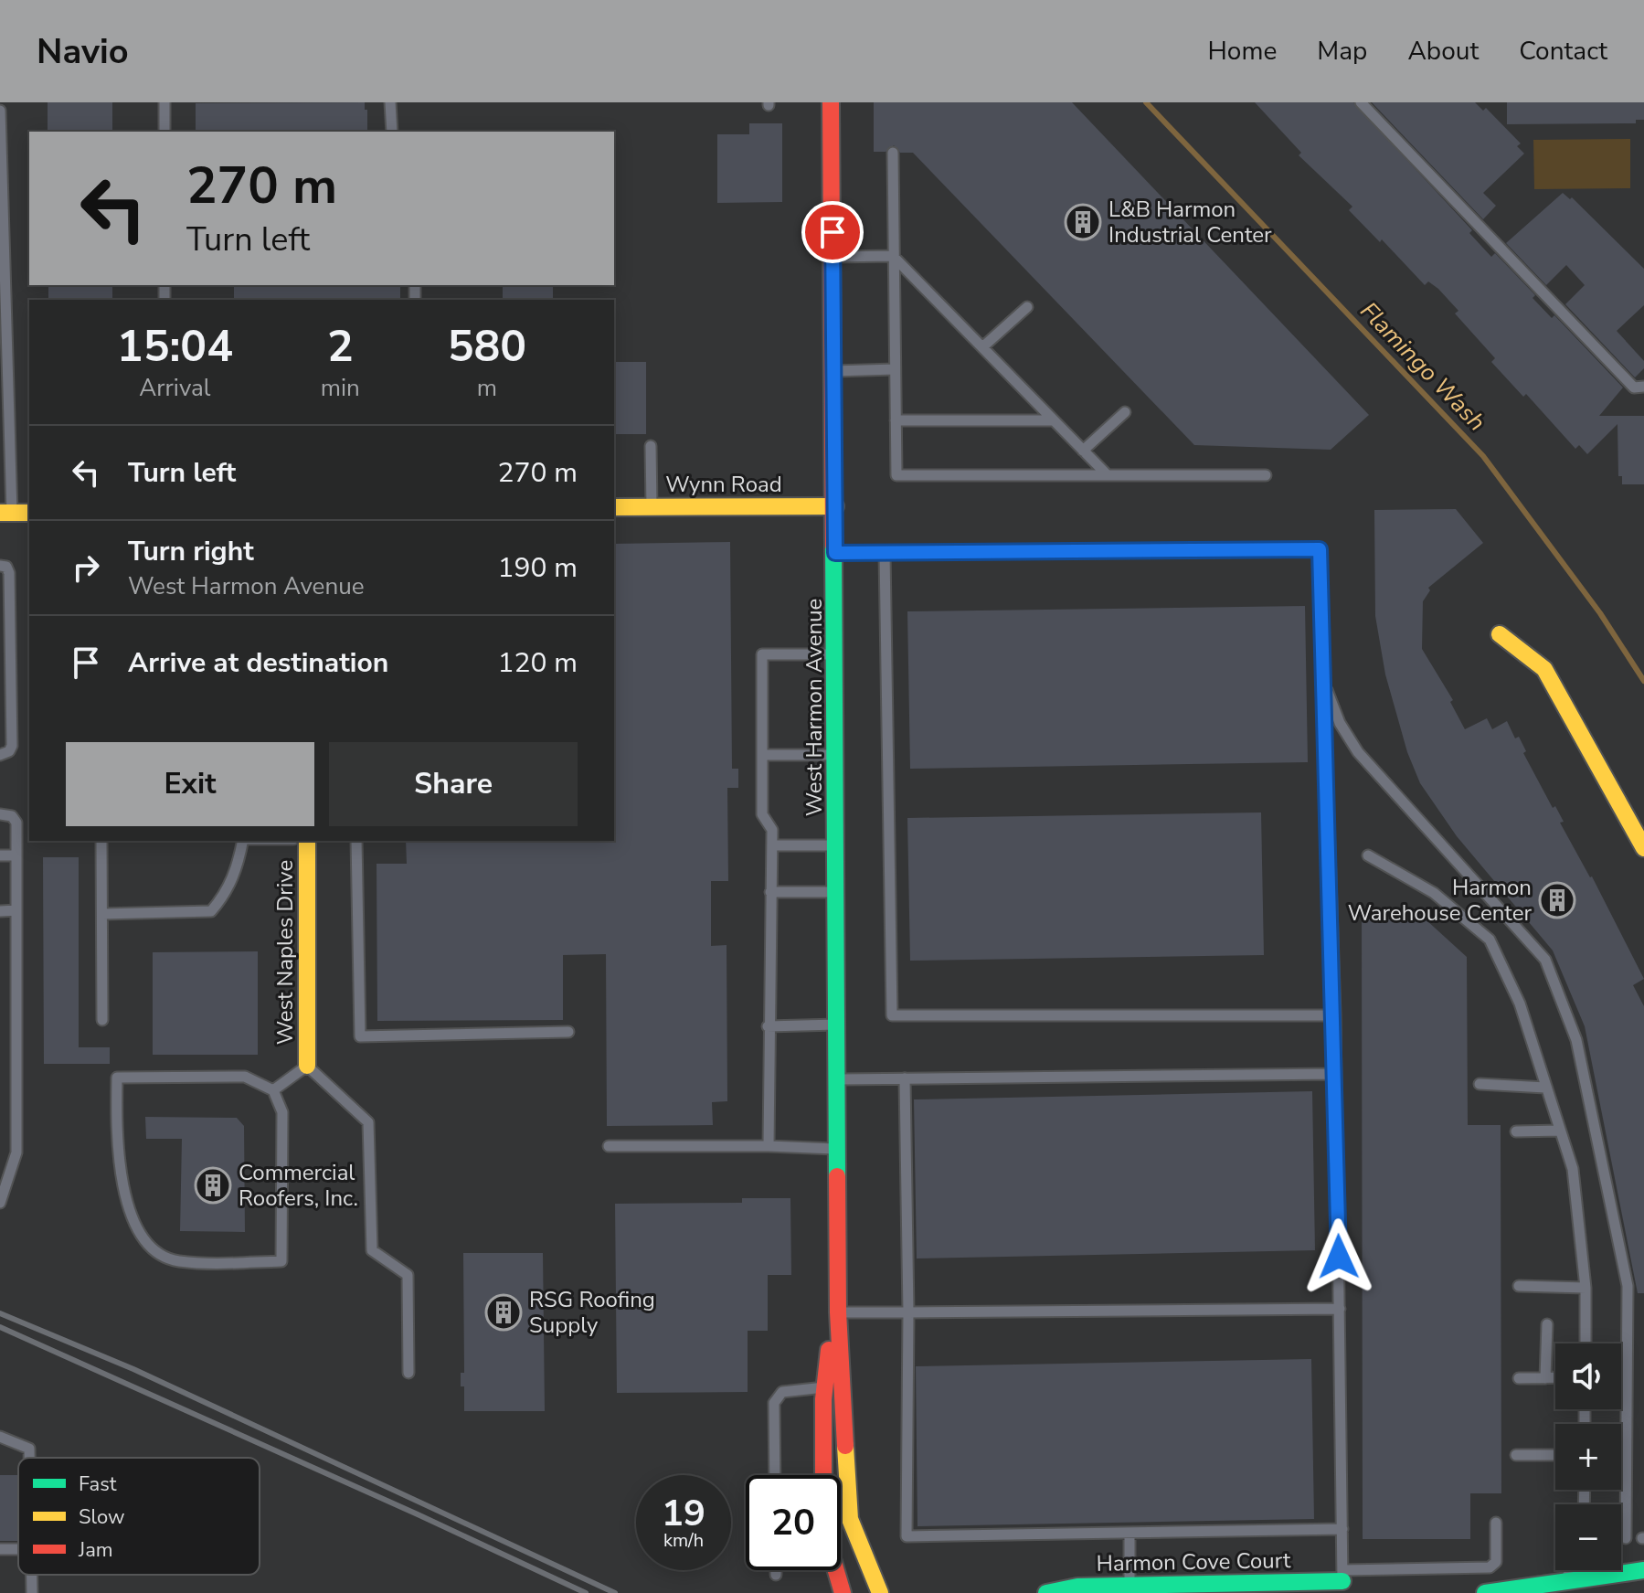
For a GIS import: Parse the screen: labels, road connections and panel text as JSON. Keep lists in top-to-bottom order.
{
  "streets": {
    "main road": [
      "Wynn Road",
      "West Harmon Avenue",
      "West Naples Drive",
      "Harmon Cove Court"
    ]
  },
  "crossings": [
    ["Wynn Road", "West Harmon Avenue"]
  ],
  "water": ["Flamingo Wash"],
  "places": {
    "building": [
      "L&B Harmon Industrial Center",
      "Harmon Warehouse Center",
      "Commercial Roofers, Inc.",
      "RSG Roofing Supply"
    ]
  },
  "legend": ["Fast", "Slow", "Jam"],
  "page": {
    "header": "Navio",
    "nav": [
      "Home",
      "Map",
      "About",
      "Contact"
    ],
    "turn": ["270 m", "Turn left"],
    "eta": [
      "15:04",
      "Arrival",
      "2",
      "min",
      "580",
      "m"
    ],
    "list": [
      {
        "name": "Turn left",
        "value": "270 m"
      },
      {
        "name": "Turn right",
        "note": "West Harmon Avenue",
        "value": "190 m"
      },
      {
        "name": "Arrive at destination",
        "value": "120 m"
      }
    ],
    "buttons": ["Exit", "Share"],
    "map_buttons": ["+", "−"],
    "speed": "19 km/h",
    "limit": "20"
  }
}
